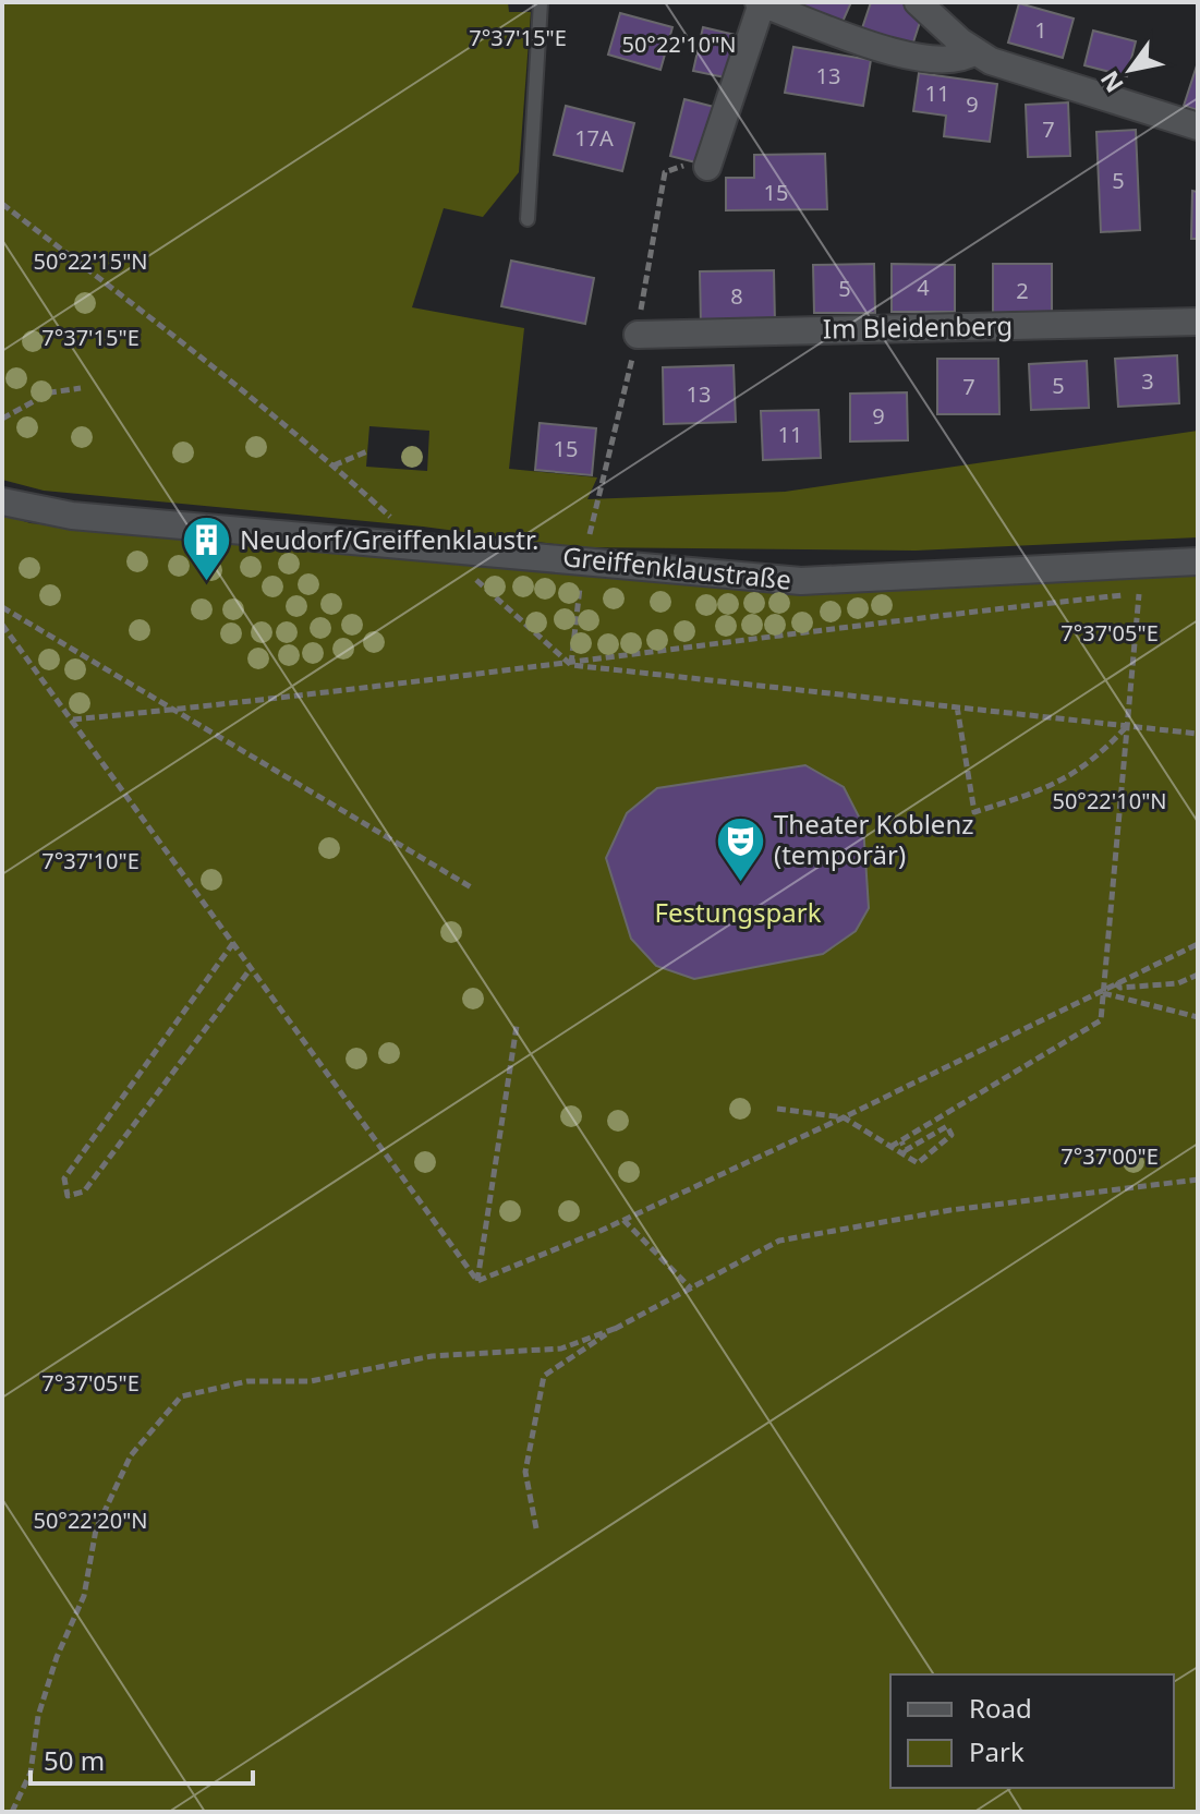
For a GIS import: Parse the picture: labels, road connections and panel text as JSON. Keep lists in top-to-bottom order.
{
  "streets": {
    "street": ["Im Bleidenberg", "Greiffenklaustraße"]
  },
  "parks": ["Festungspark"],
  "places": {
    "building": ["Neudorf/Greiffenklaustr."],
    "theatre": ["Theater Koblenz (temporär)"]
  },
  "house_numbers": [
    "1",
    "13",
    "11",
    "9",
    "7",
    "17A",
    "5",
    "15",
    "4",
    "5",
    "2",
    "8",
    "3",
    "5",
    "7",
    "13",
    "9",
    "11",
    "15"
  ],
  "legend": ["Road", "Park"],
  "scale_bar": "50 m",
  "north": "bottom left",
  "coordinates": [
    "7°37'15\"E",
    "50°22'10\"N",
    "50°22'15\"N",
    "7°37'05\"E",
    "7°37'10\"E",
    "7°37'00\"E",
    "50°22'20\"N"
  ]
}
